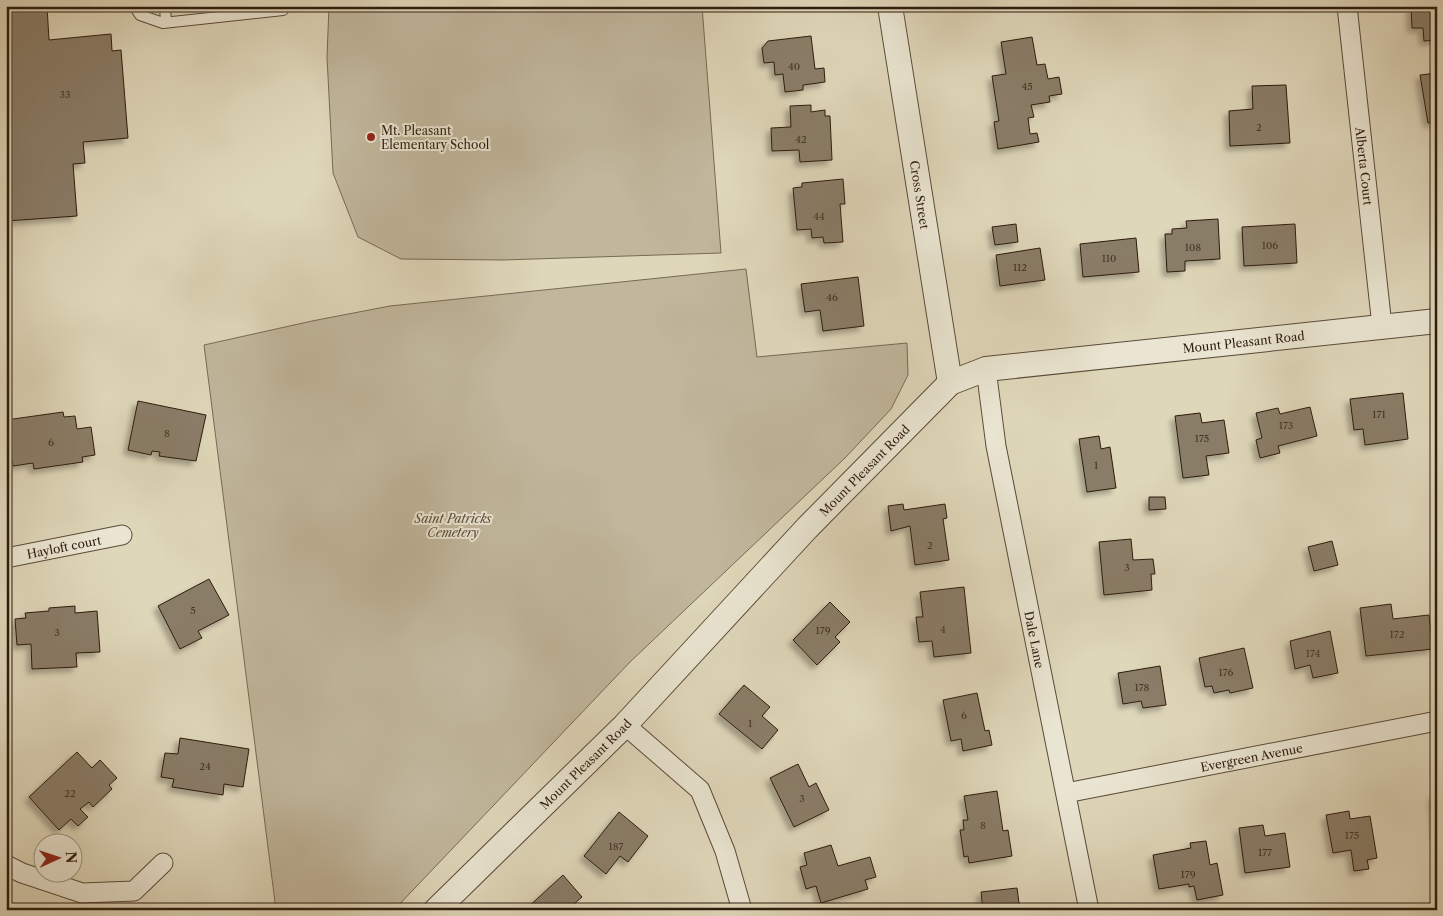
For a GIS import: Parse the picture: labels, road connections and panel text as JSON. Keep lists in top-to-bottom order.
{
  "streets": {
    "street": [
      "Alberta Court",
      "Cross Street",
      "Mount Pleasant Road",
      "Hayloft court",
      "Dale Lane",
      "Evergreen Avenue"
    ]
  },
  "crossings": [
    ["Alberta Court", "Mount Pleasant Road"],
    ["Cross Street", "Mount Pleasant Road"],
    ["Mount Pleasant Road", "Dale Lane"],
    ["Dale Lane", "Evergreen Avenue"]
  ],
  "parks": ["Saint Patricks Cemetery"],
  "places": ["Mt. Pleasant Elementary School"],
  "house_numbers": [
    "40",
    "45",
    "33",
    "2",
    "42",
    "44",
    "106",
    "108",
    "110",
    "112",
    "46",
    "171",
    "173",
    "8",
    "175",
    "6",
    "1",
    "2",
    "3",
    "5",
    "4",
    "179",
    "3",
    "172",
    "174",
    "176",
    "178",
    "6",
    "1",
    "24",
    "22",
    "3",
    "8",
    "175",
    "187",
    "177",
    "179"
  ],
  "north": "right"
}
